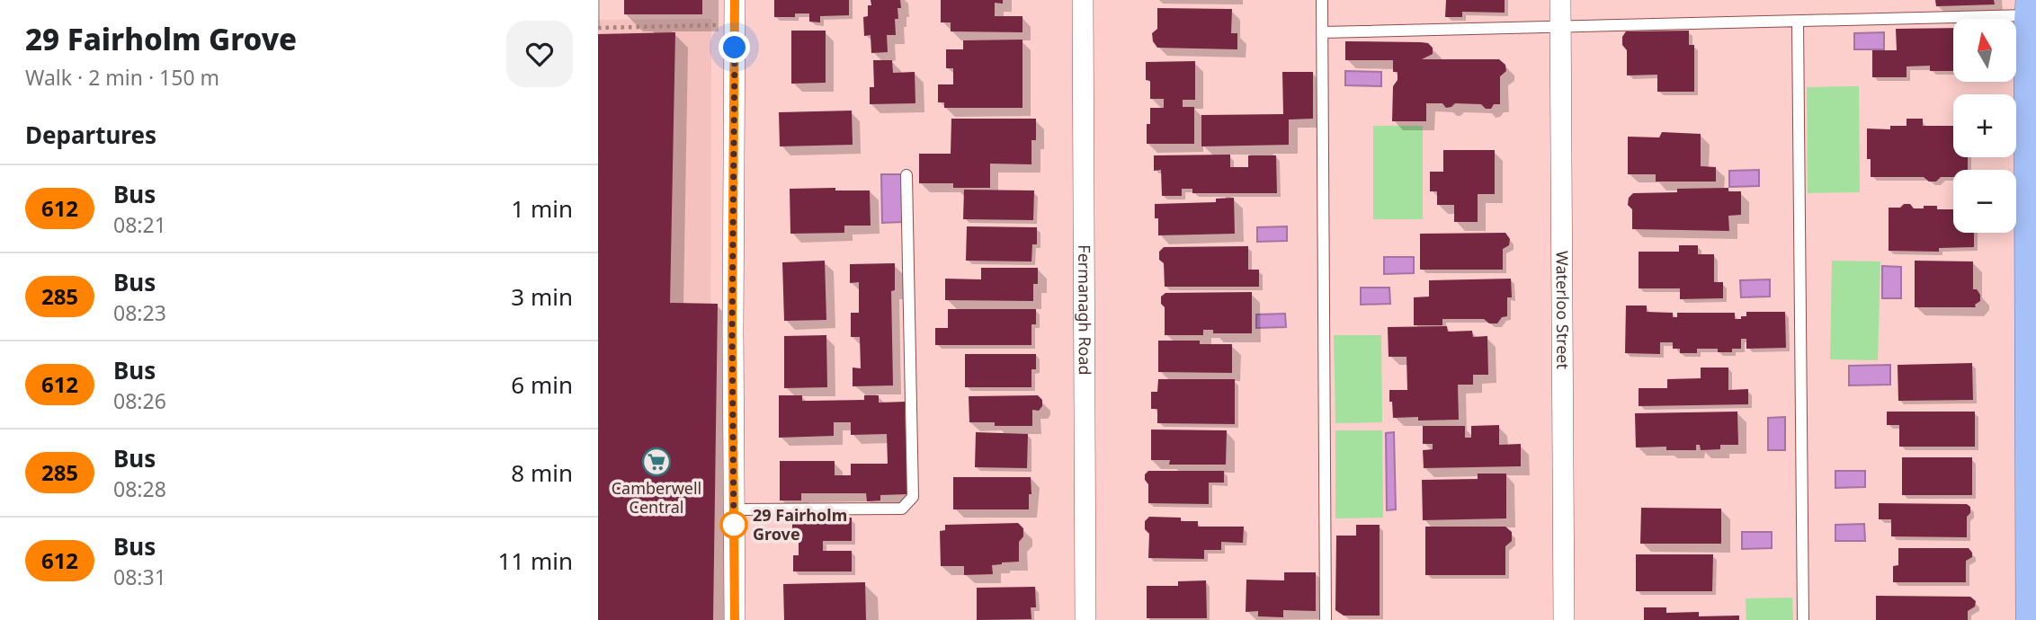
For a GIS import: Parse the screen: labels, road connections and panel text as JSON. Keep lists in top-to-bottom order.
{
  "streets": {
    "street": ["Fermanagh Road", "Waterloo Street"]
  },
  "places": {
    "supermarket": ["Camberwell Central"],
    "other": ["29 Fairholm Grove"]
  },
  "lines": ["bus line 612"],
  "north": "top",
  "page": {
    "heading": [
      ["29 Fairholm Grove", "Walk · 2 min · 150 m"],
      "Departures"
    ],
    "map_buttons": ["+", "−"],
    "list": [
      {
        "mark": "612",
        "name": "Bus",
        "note": "08:21",
        "value": "1 min"
      },
      {
        "mark": "285",
        "name": "Bus",
        "note": "08:23",
        "value": "3 min"
      },
      {
        "mark": "612",
        "name": "Bus",
        "note": "08:26",
        "value": "6 min"
      },
      {
        "mark": "285",
        "name": "Bus",
        "note": "08:28",
        "value": "8 min"
      },
      {
        "mark": "612",
        "name": "Bus",
        "note": "08:31",
        "value": "11 min"
      }
    ]
  }
}
